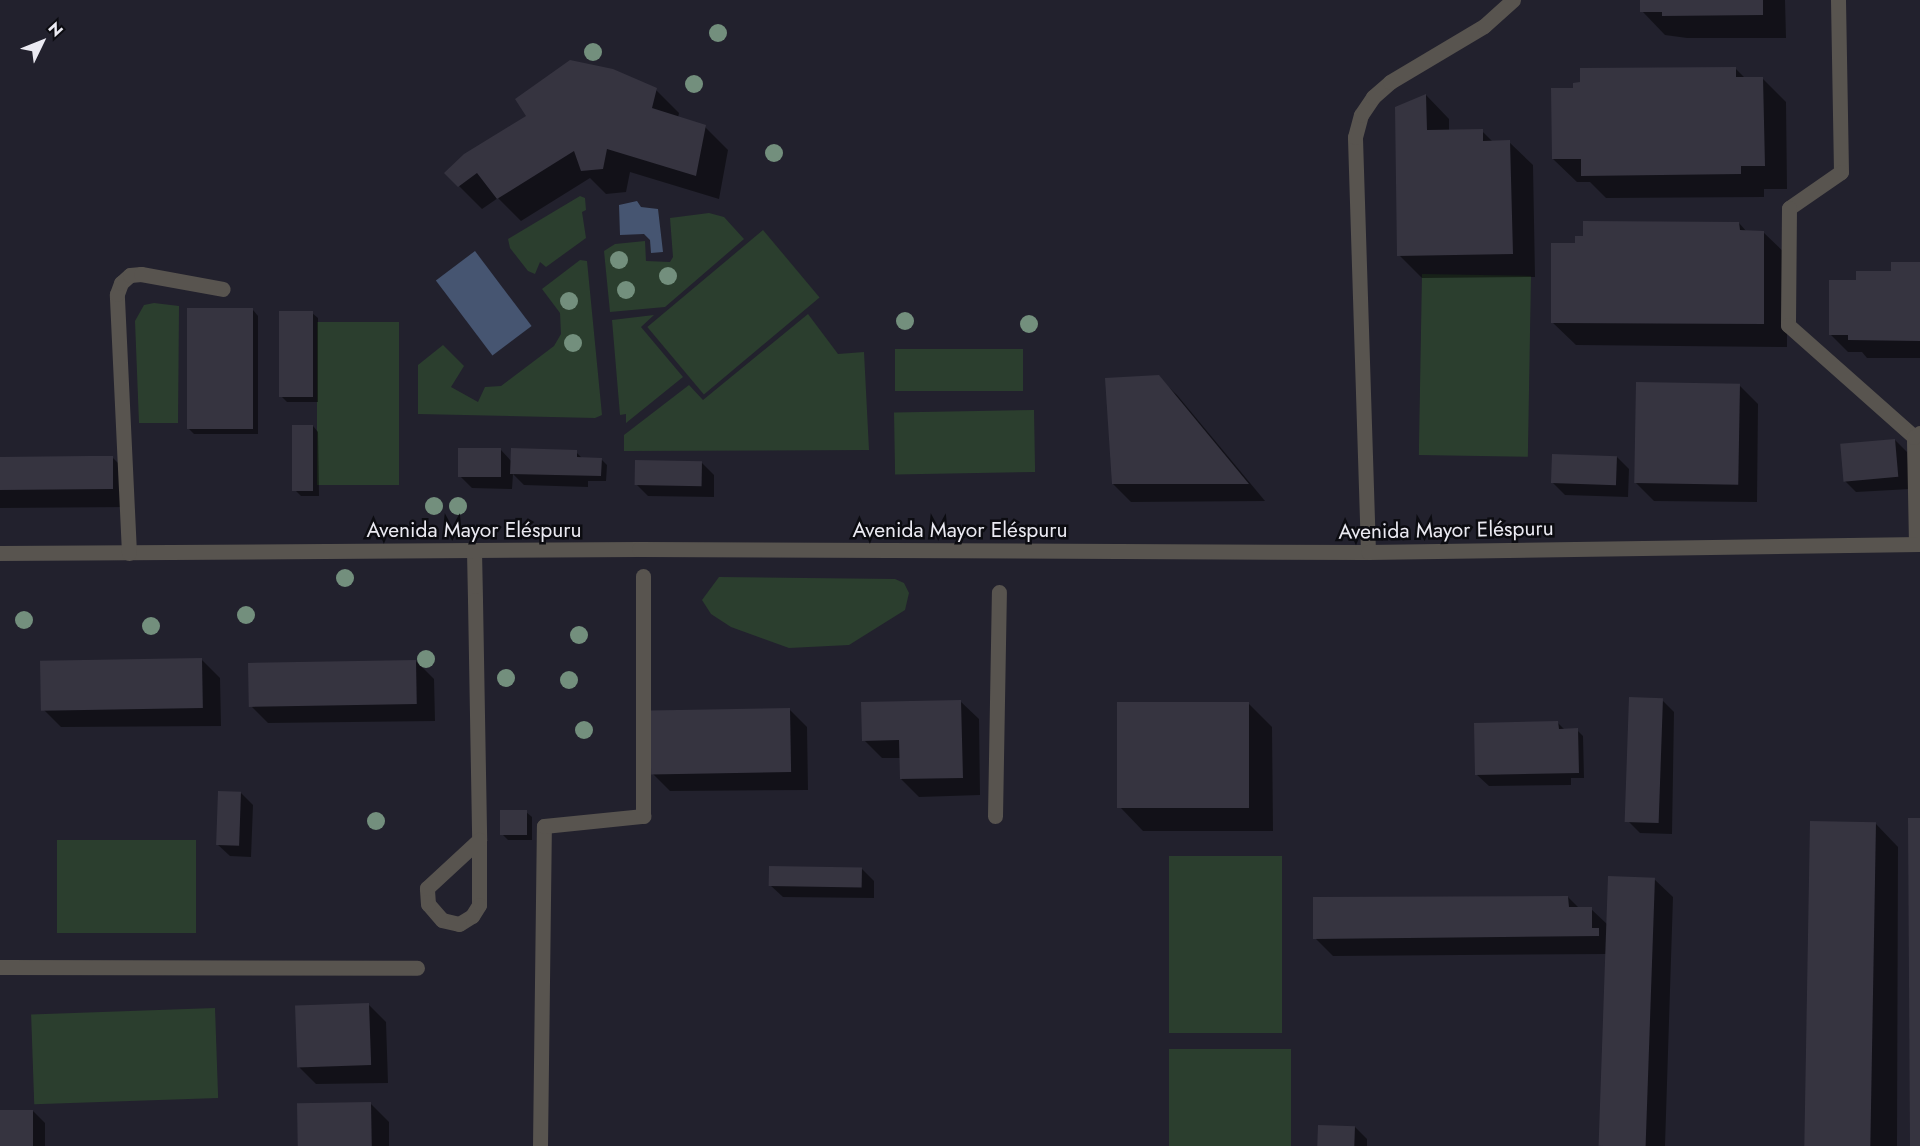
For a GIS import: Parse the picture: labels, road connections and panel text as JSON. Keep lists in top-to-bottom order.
{
  "streets": {
    "lane": ["Avenida Mayor Eléspuru"]
  },
  "north": "top right"
}
